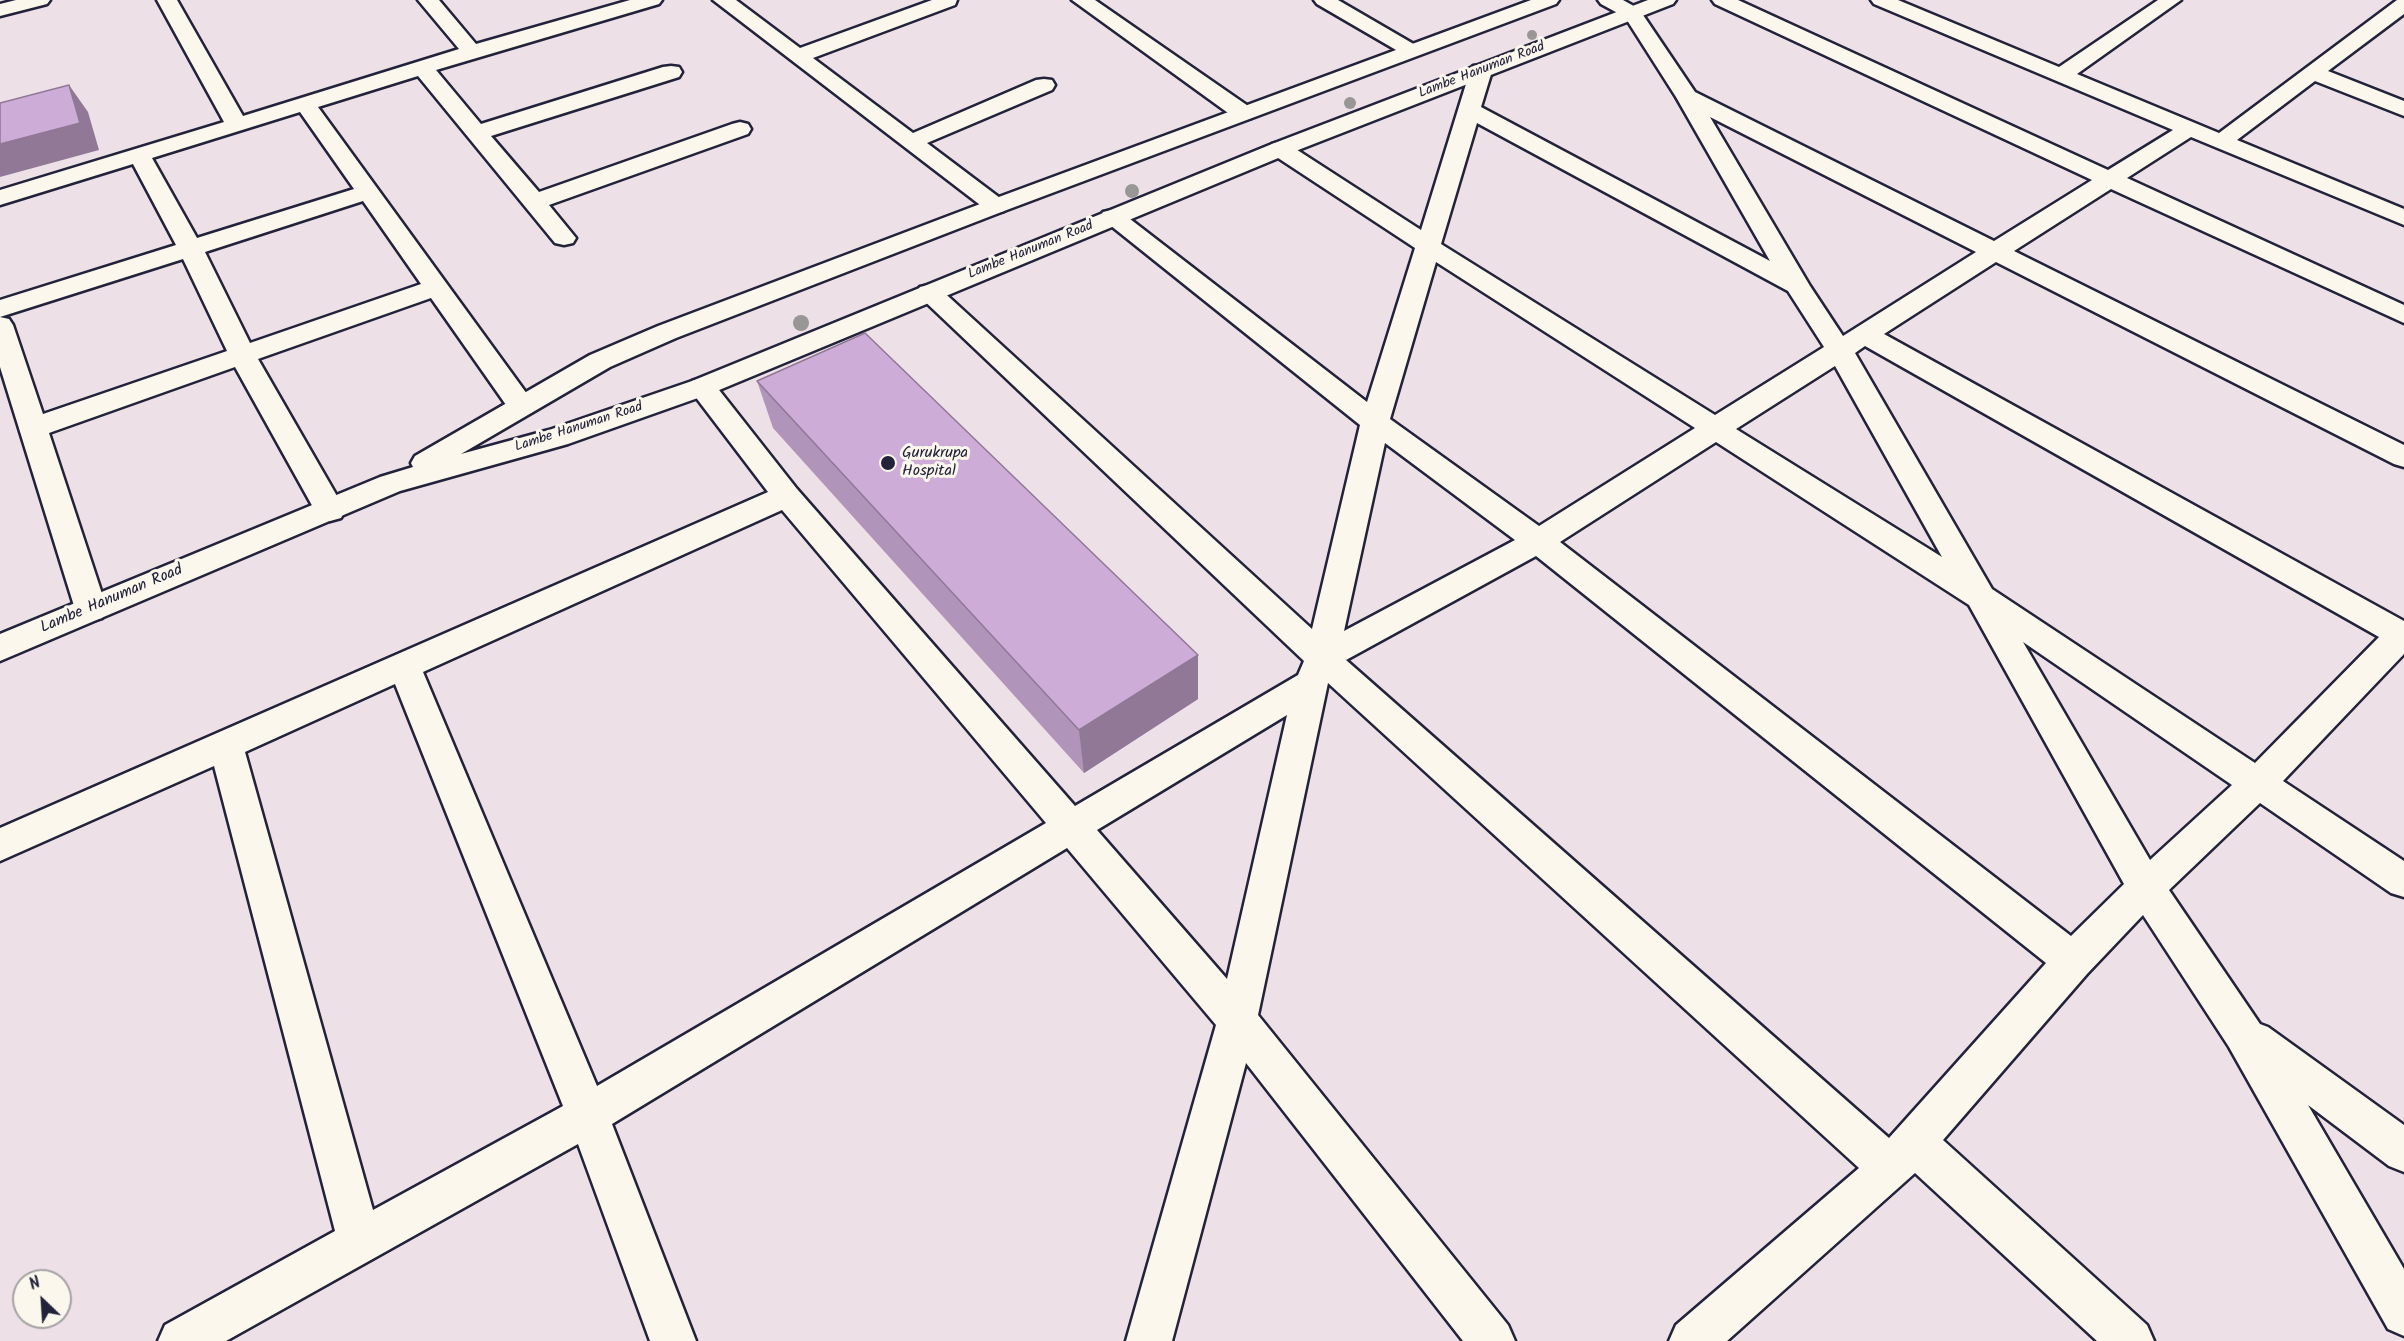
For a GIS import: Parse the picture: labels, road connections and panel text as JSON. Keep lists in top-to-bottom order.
{
  "streets": {
    "street": ["Lambe Hanuman Road"]
  },
  "places": ["Gurukrupa Hospital"],
  "north": "top left"
}
